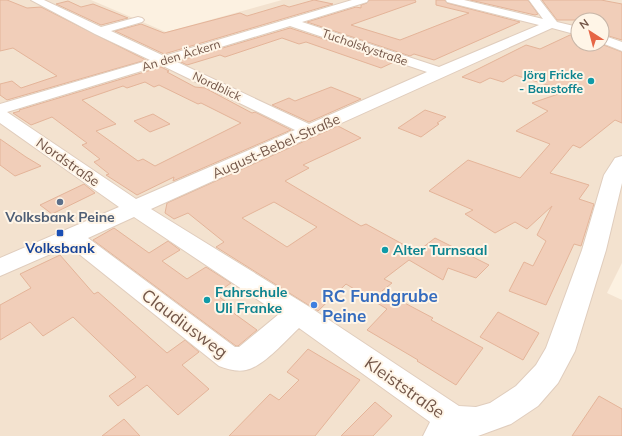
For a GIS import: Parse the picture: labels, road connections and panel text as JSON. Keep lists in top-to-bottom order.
{
  "streets": {
    "street": [
      "Tucholskystraße",
      "An den Äckern",
      "Nordblick",
      "August-Bebel-Straße",
      "Nordstraße",
      "Claudiusweg",
      "Kleiststraße"
    ]
  },
  "crossings": [
    ["Tucholskystraße", "An den Äckern"],
    ["Tucholskystraße", "August-Bebel-Straße"],
    ["An den Äckern", "Nordblick"],
    ["Nordblick", "August-Bebel-Straße"],
    ["August-Bebel-Straße", "Nordstraße"],
    ["August-Bebel-Straße", "Claudiusweg"],
    ["August-Bebel-Straße", "Kleiststraße"],
    ["Nordstraße", "Kleiststraße"],
    ["Claudiusweg", "Kleiststraße"]
  ],
  "places": {
    "other": [
      "Jörg Fricke - Baustoffe",
      "Volksbank Peine",
      "Alter Turnsaal",
      "Fahrschule Uli Franke",
      "RC Fundgrube Peine"
    ],
    "transit": ["Volksbank"]
  },
  "north": "top left"
}
